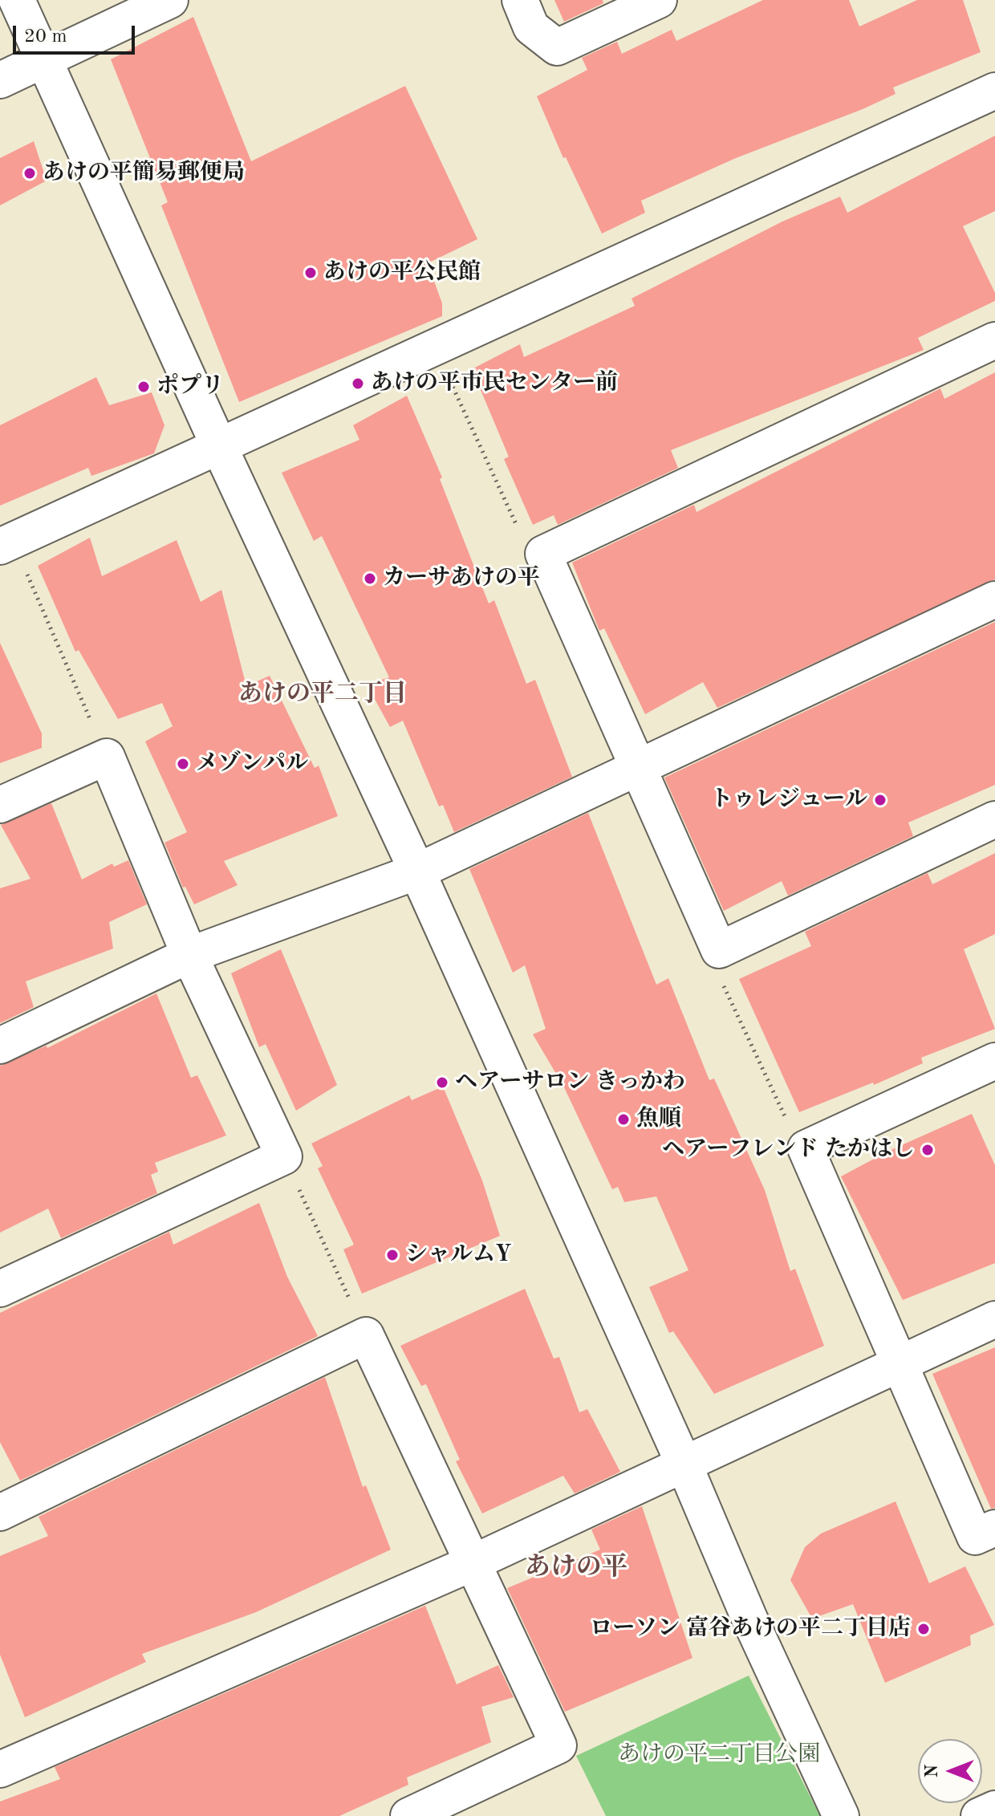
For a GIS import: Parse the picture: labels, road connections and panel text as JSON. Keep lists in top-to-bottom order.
{
  "districts": ["あけの平二丁目", "あけの平"],
  "parks": ["あけの平二丁目公園"],
  "places": [
    "あけの平簡易郵便局",
    "あけの平公民館",
    "あけの平市民センター前",
    "ポプリ",
    "カーサあけの平",
    "メゾンパル",
    "トゥレジュール",
    "ヘアーサロン きっかわ",
    "魚順",
    "ヘアーフレンド たかはし",
    "シャルムY",
    "ローソン 富谷あけの平二丁目店"
  ],
  "scale_bar": "20 m",
  "north": "left"
}
